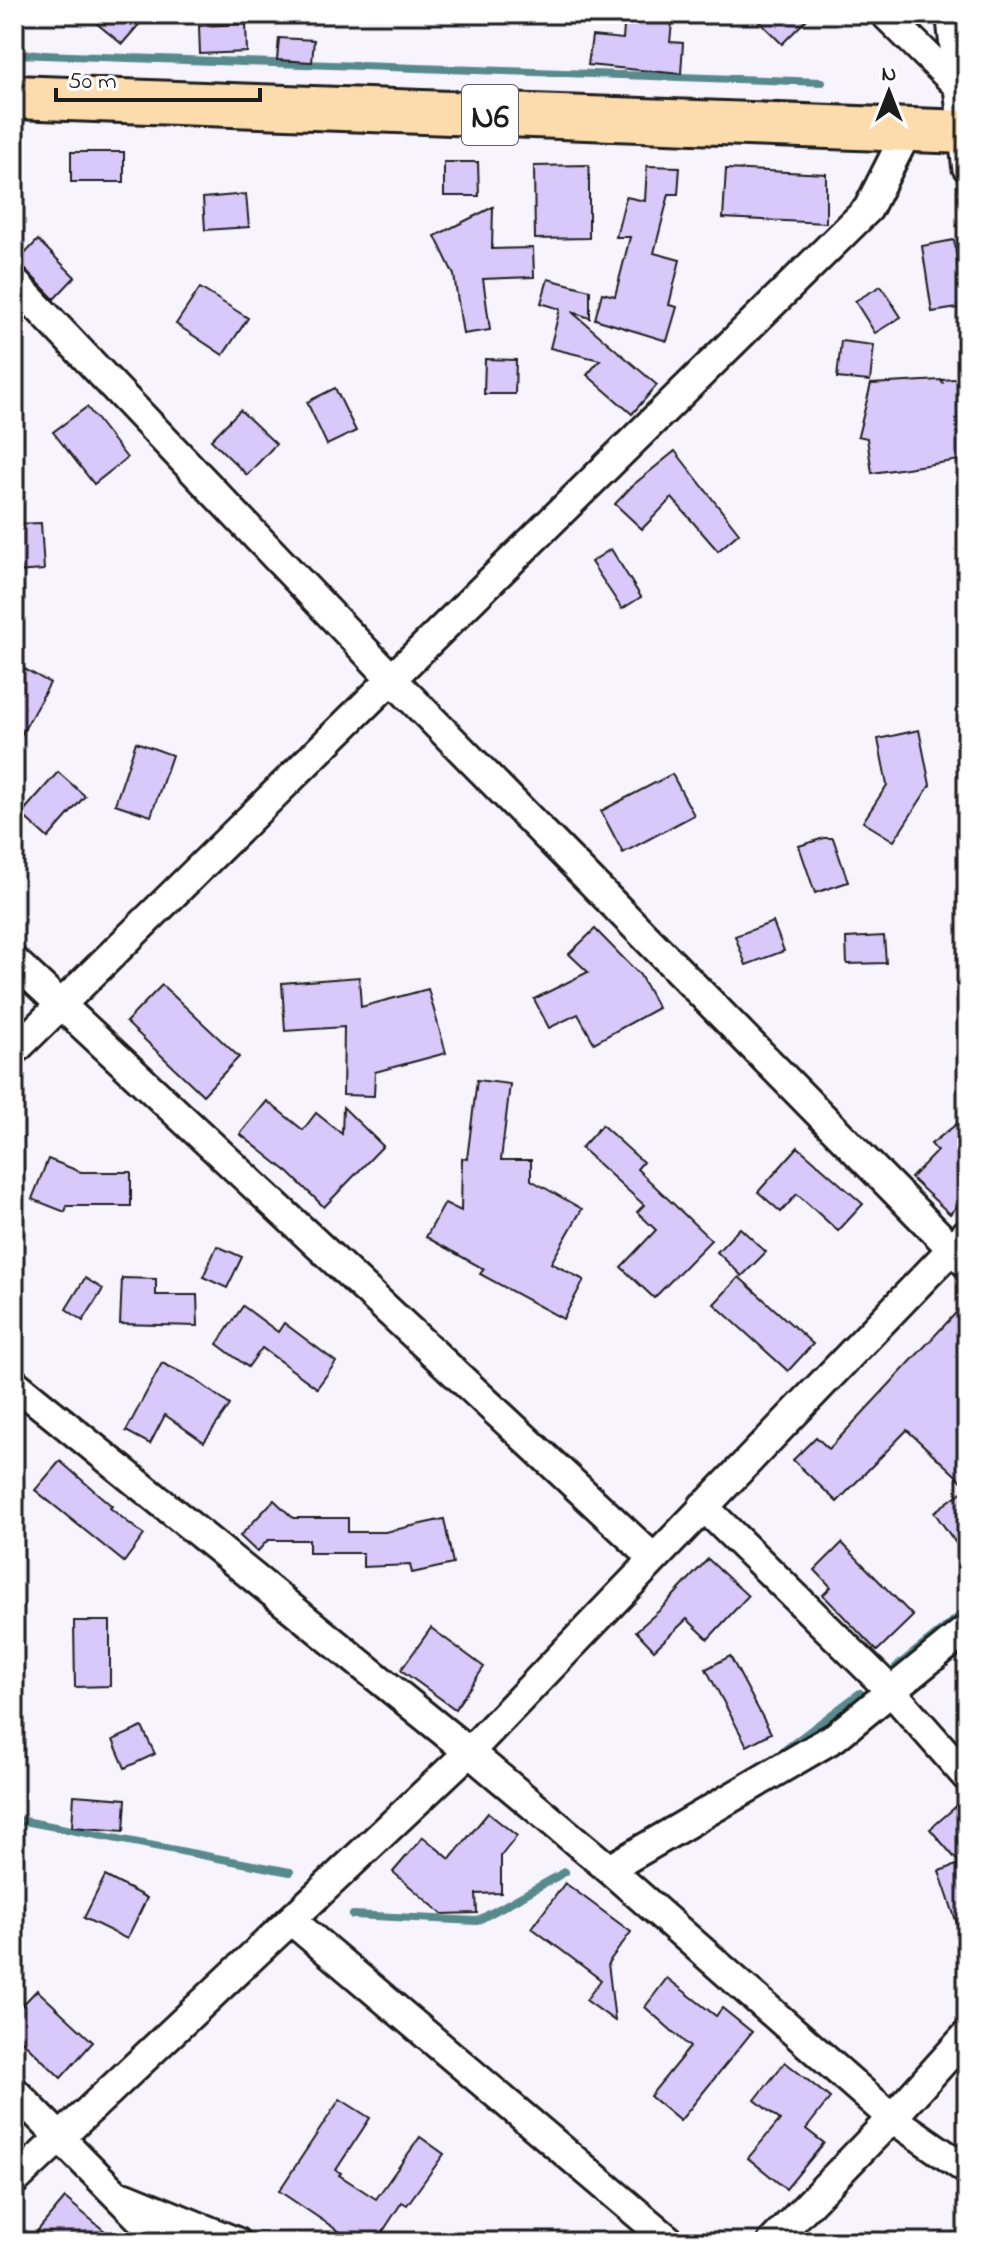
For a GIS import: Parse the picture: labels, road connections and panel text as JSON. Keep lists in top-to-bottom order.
{
  "streets": {
    "highway": ["N6"]
  },
  "scale_bar": "50 m",
  "north": "top"
}
